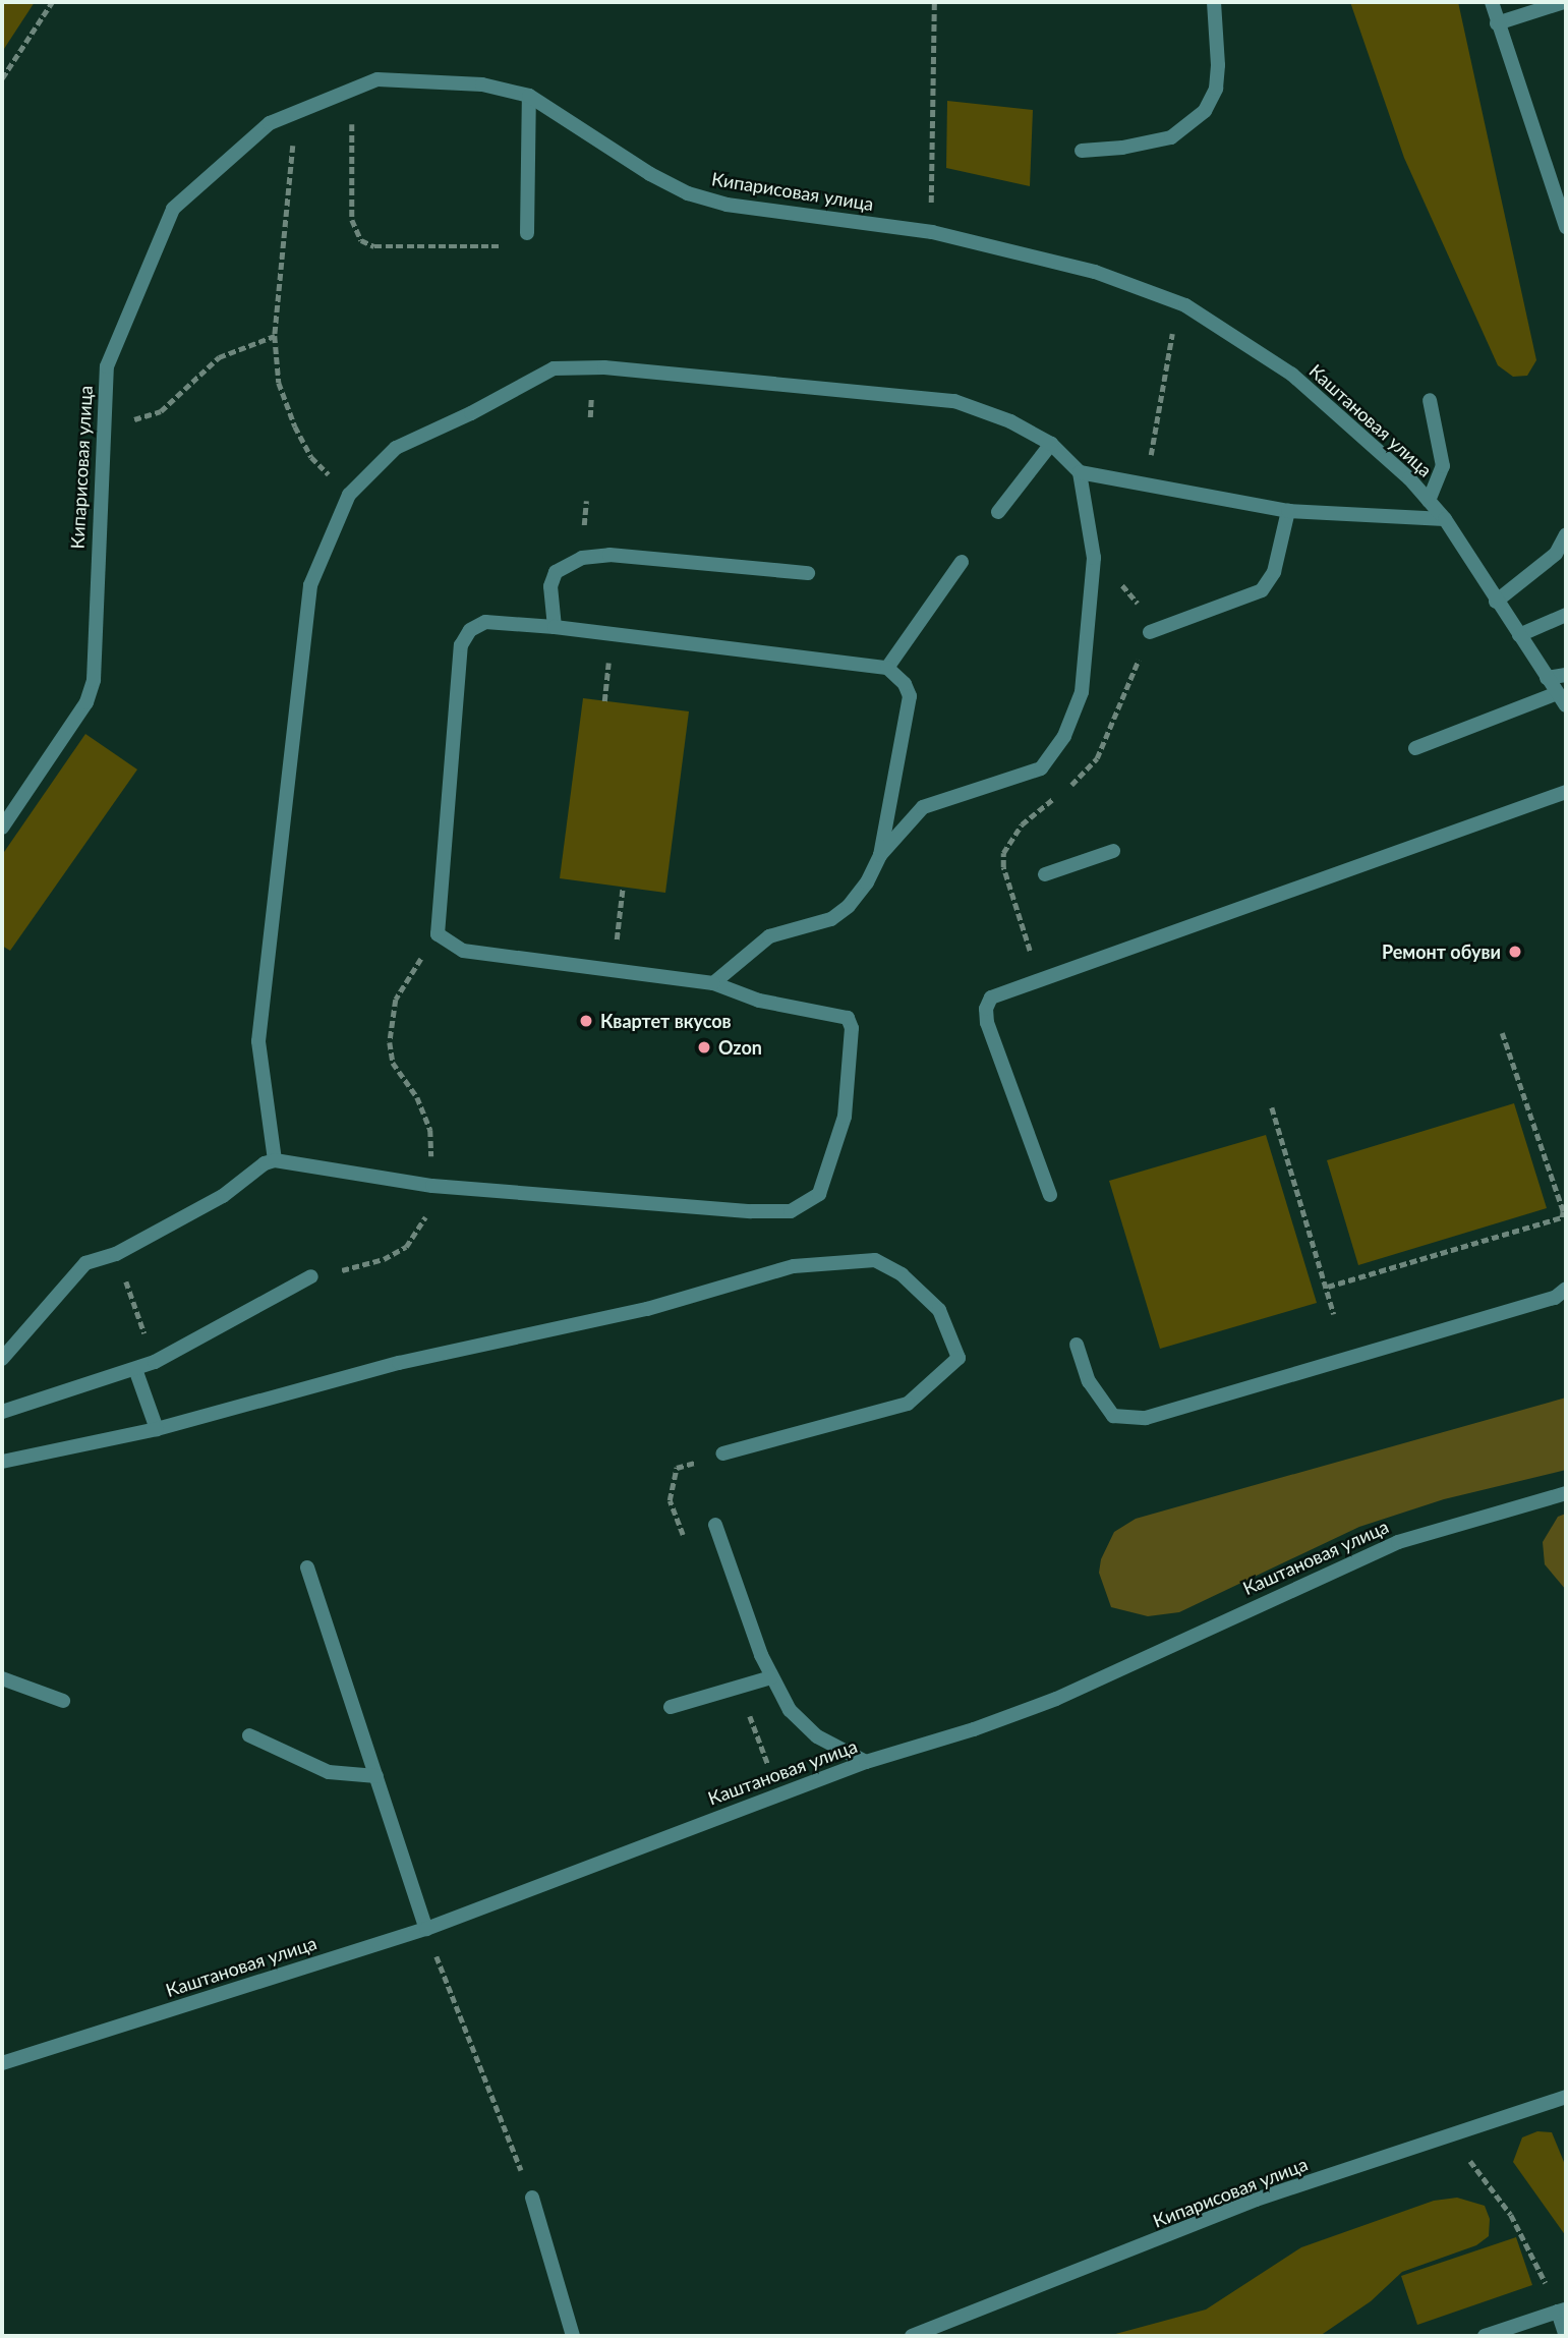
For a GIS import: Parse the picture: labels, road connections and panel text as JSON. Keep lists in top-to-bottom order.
{
  "streets": {
    "street": ["Кипарисовая улица", "Каштановая улица"]
  },
  "crossings": [
    ["Кипарисовая улица", "Каштановая улица"]
  ],
  "places": ["Ремонт обуви", "Квартет вкусов", "Ozon"]
}
